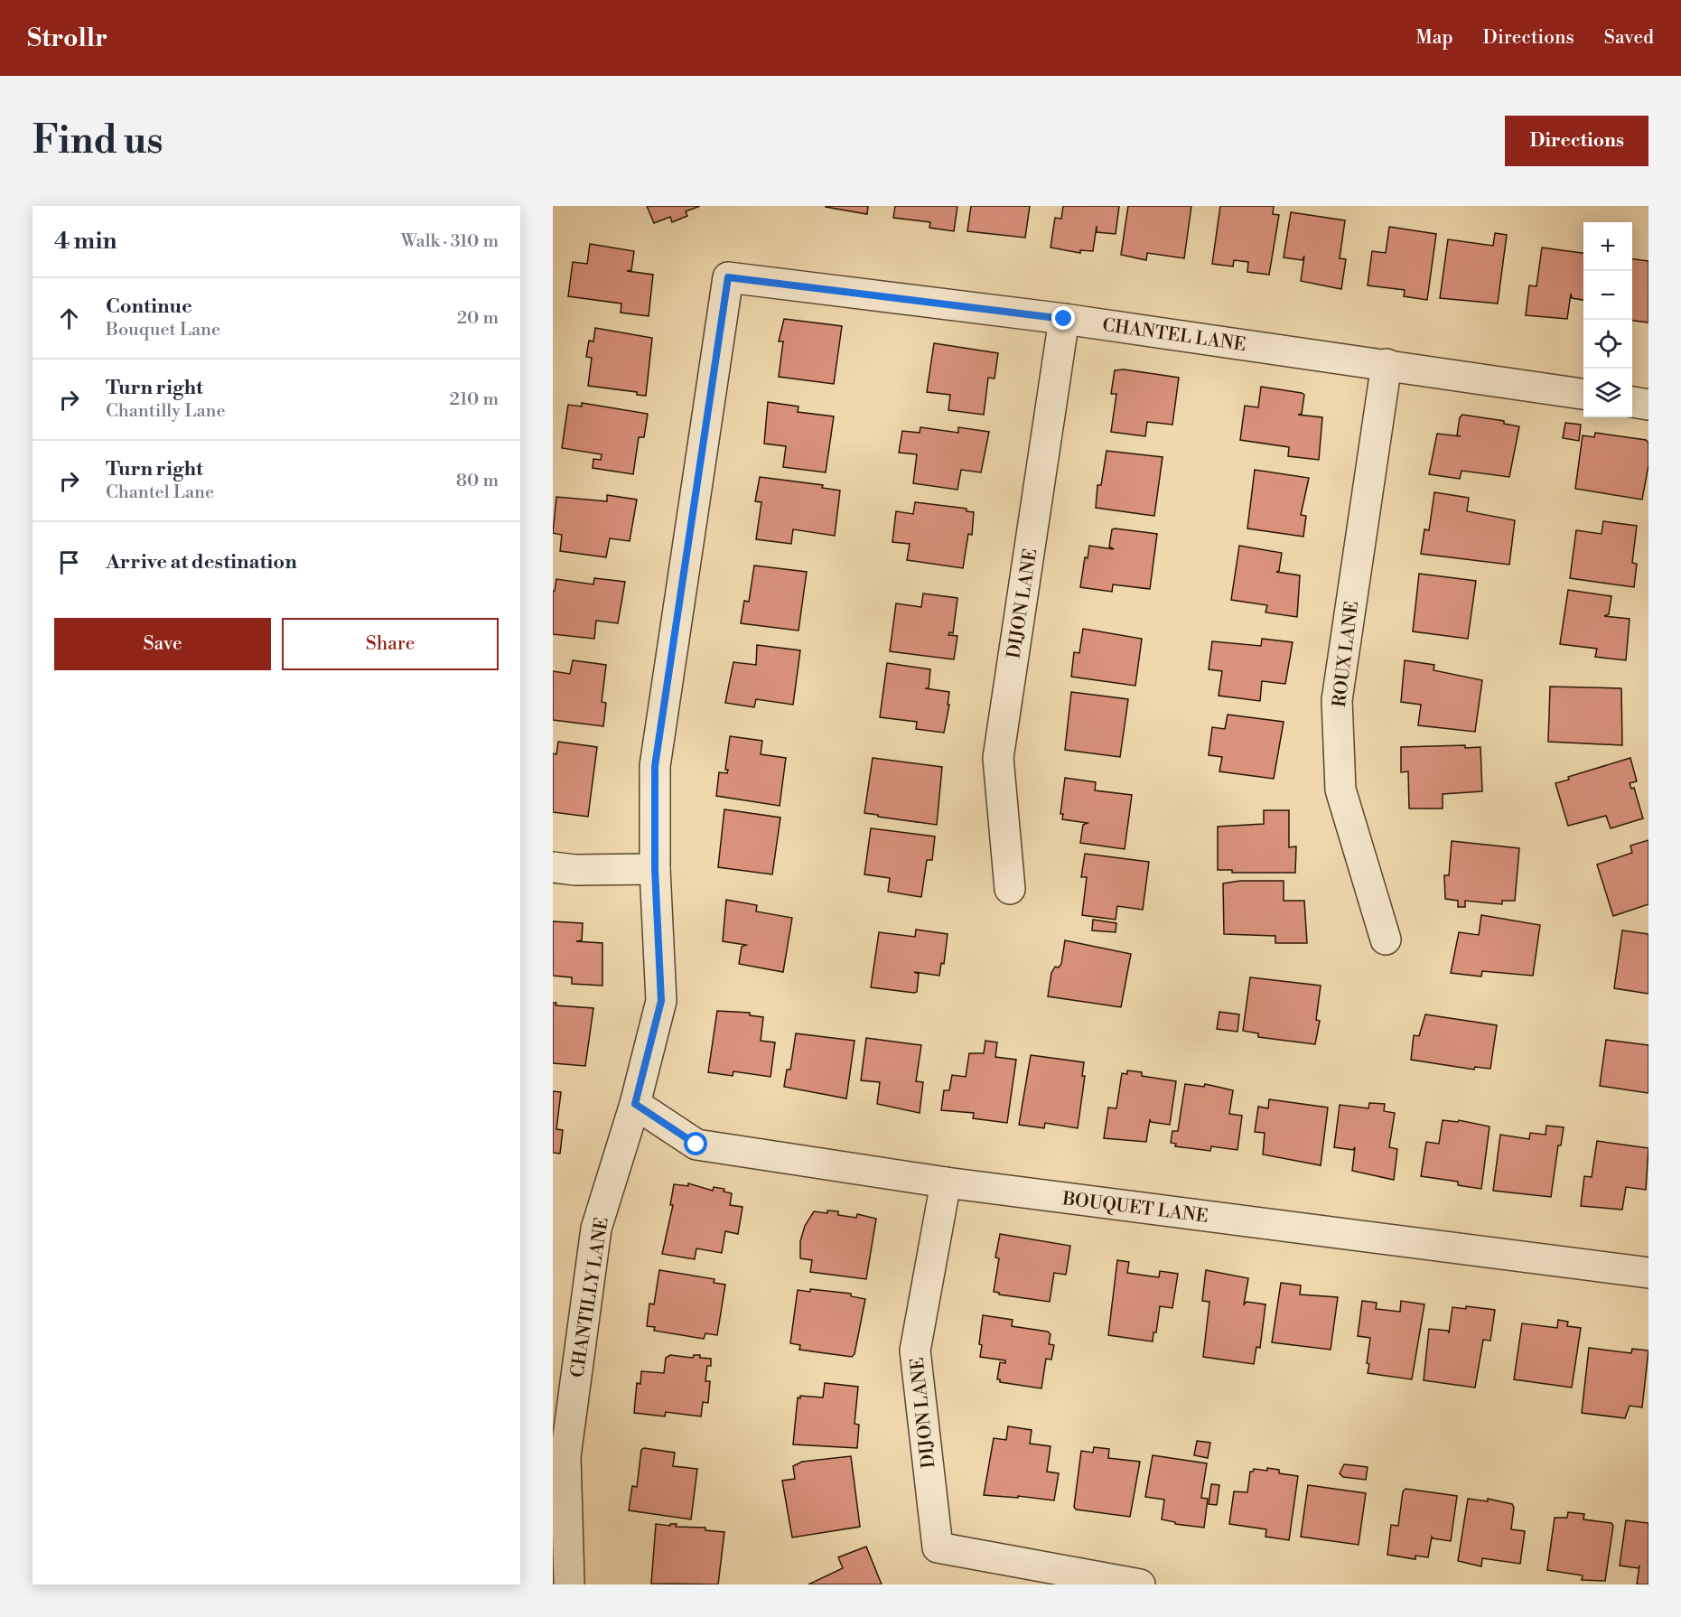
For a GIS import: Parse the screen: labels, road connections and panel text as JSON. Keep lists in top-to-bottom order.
{
  "streets": {
    "street": [
      "CHANTEL LANE",
      "DIJON LANE",
      "ROUX LANE",
      "BOUQUET LANE",
      "CHANTILLY LANE"
    ]
  },
  "crossings": [
    ["CHANTEL LANE", "DIJON LANE"],
    ["CHANTEL LANE", "ROUX LANE"],
    ["CHANTEL LANE", "CHANTILLY LANE"],
    ["DIJON LANE", "BOUQUET LANE"],
    ["BOUQUET LANE", "CHANTILLY LANE"]
  ],
  "page": {
    "header": "Strollr",
    "nav": ["Map", "Directions", "Saved"],
    "buttons": [
      "Directions",
      ["Save", "Share"]
    ],
    "title": "Find us",
    "heading": ["4 min", "Walk · 310 m"],
    "map_buttons": ["+", "−"],
    "list": [
      ["Continue", "Bouquet Lane", "20 m"],
      ["Turn right", "Chantilly Lane", "210 m"],
      ["Turn right", "Chantel Lane", "80 m"],
      "Arrive at destination"
    ]
  }
}
